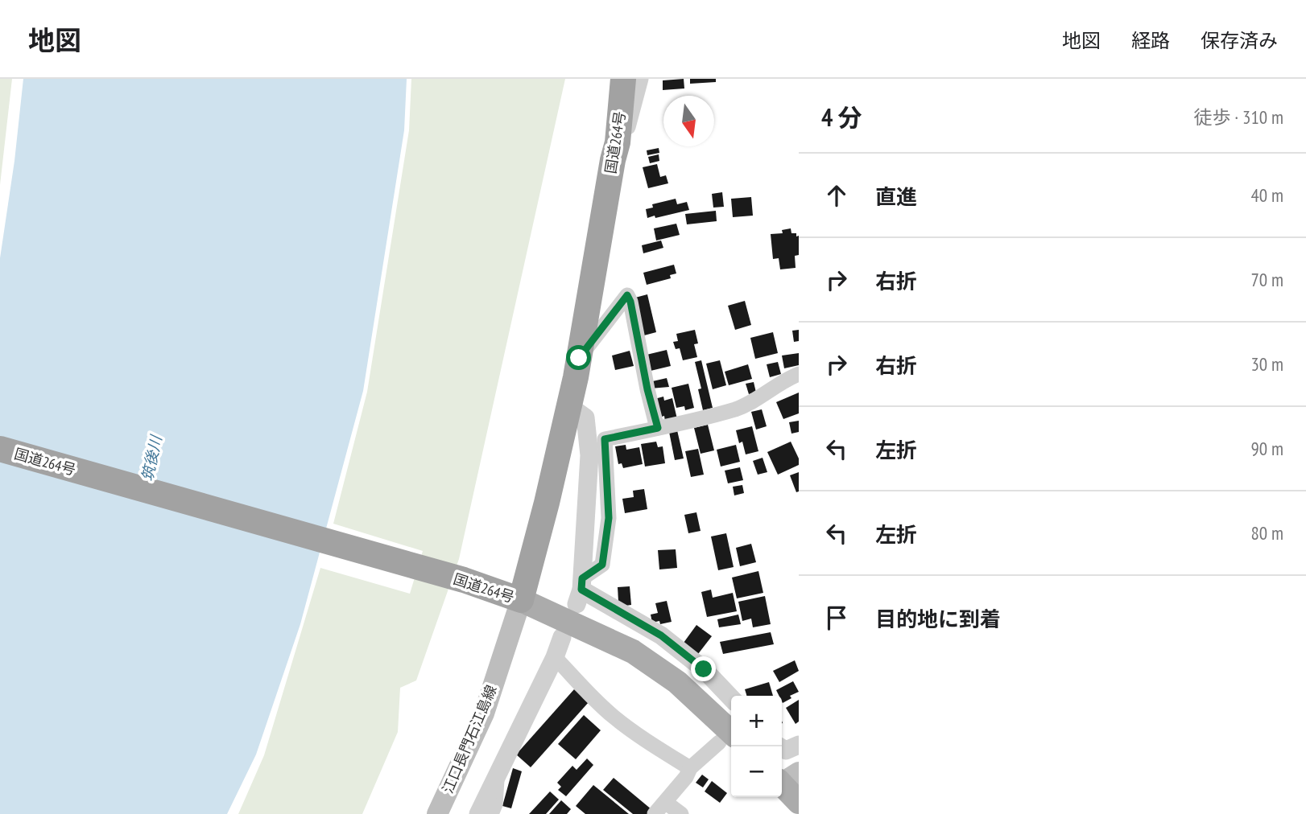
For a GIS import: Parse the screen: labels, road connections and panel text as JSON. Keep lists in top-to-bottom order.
{
  "streets": {
    "highway": ["国道264号"],
    "main road": ["江口長門石江島線"]
  },
  "crossings": [
    ["国道264号", "江口長門石江島線"]
  ],
  "water": ["筑後川"],
  "north": "bottom",
  "page": {
    "header": "地図",
    "nav": ["地図", "経路", "保存済み"],
    "heading": ["4 分", "徒歩 · 310 m"],
    "list": [
      ["直進", "40 m"],
      ["右折", "70 m"],
      ["右折", "30 m"],
      ["左折", "90 m"],
      ["左折", "80 m"],
      "目的地に到着"
    ],
    "map_buttons": ["+", "−"]
  }
}
